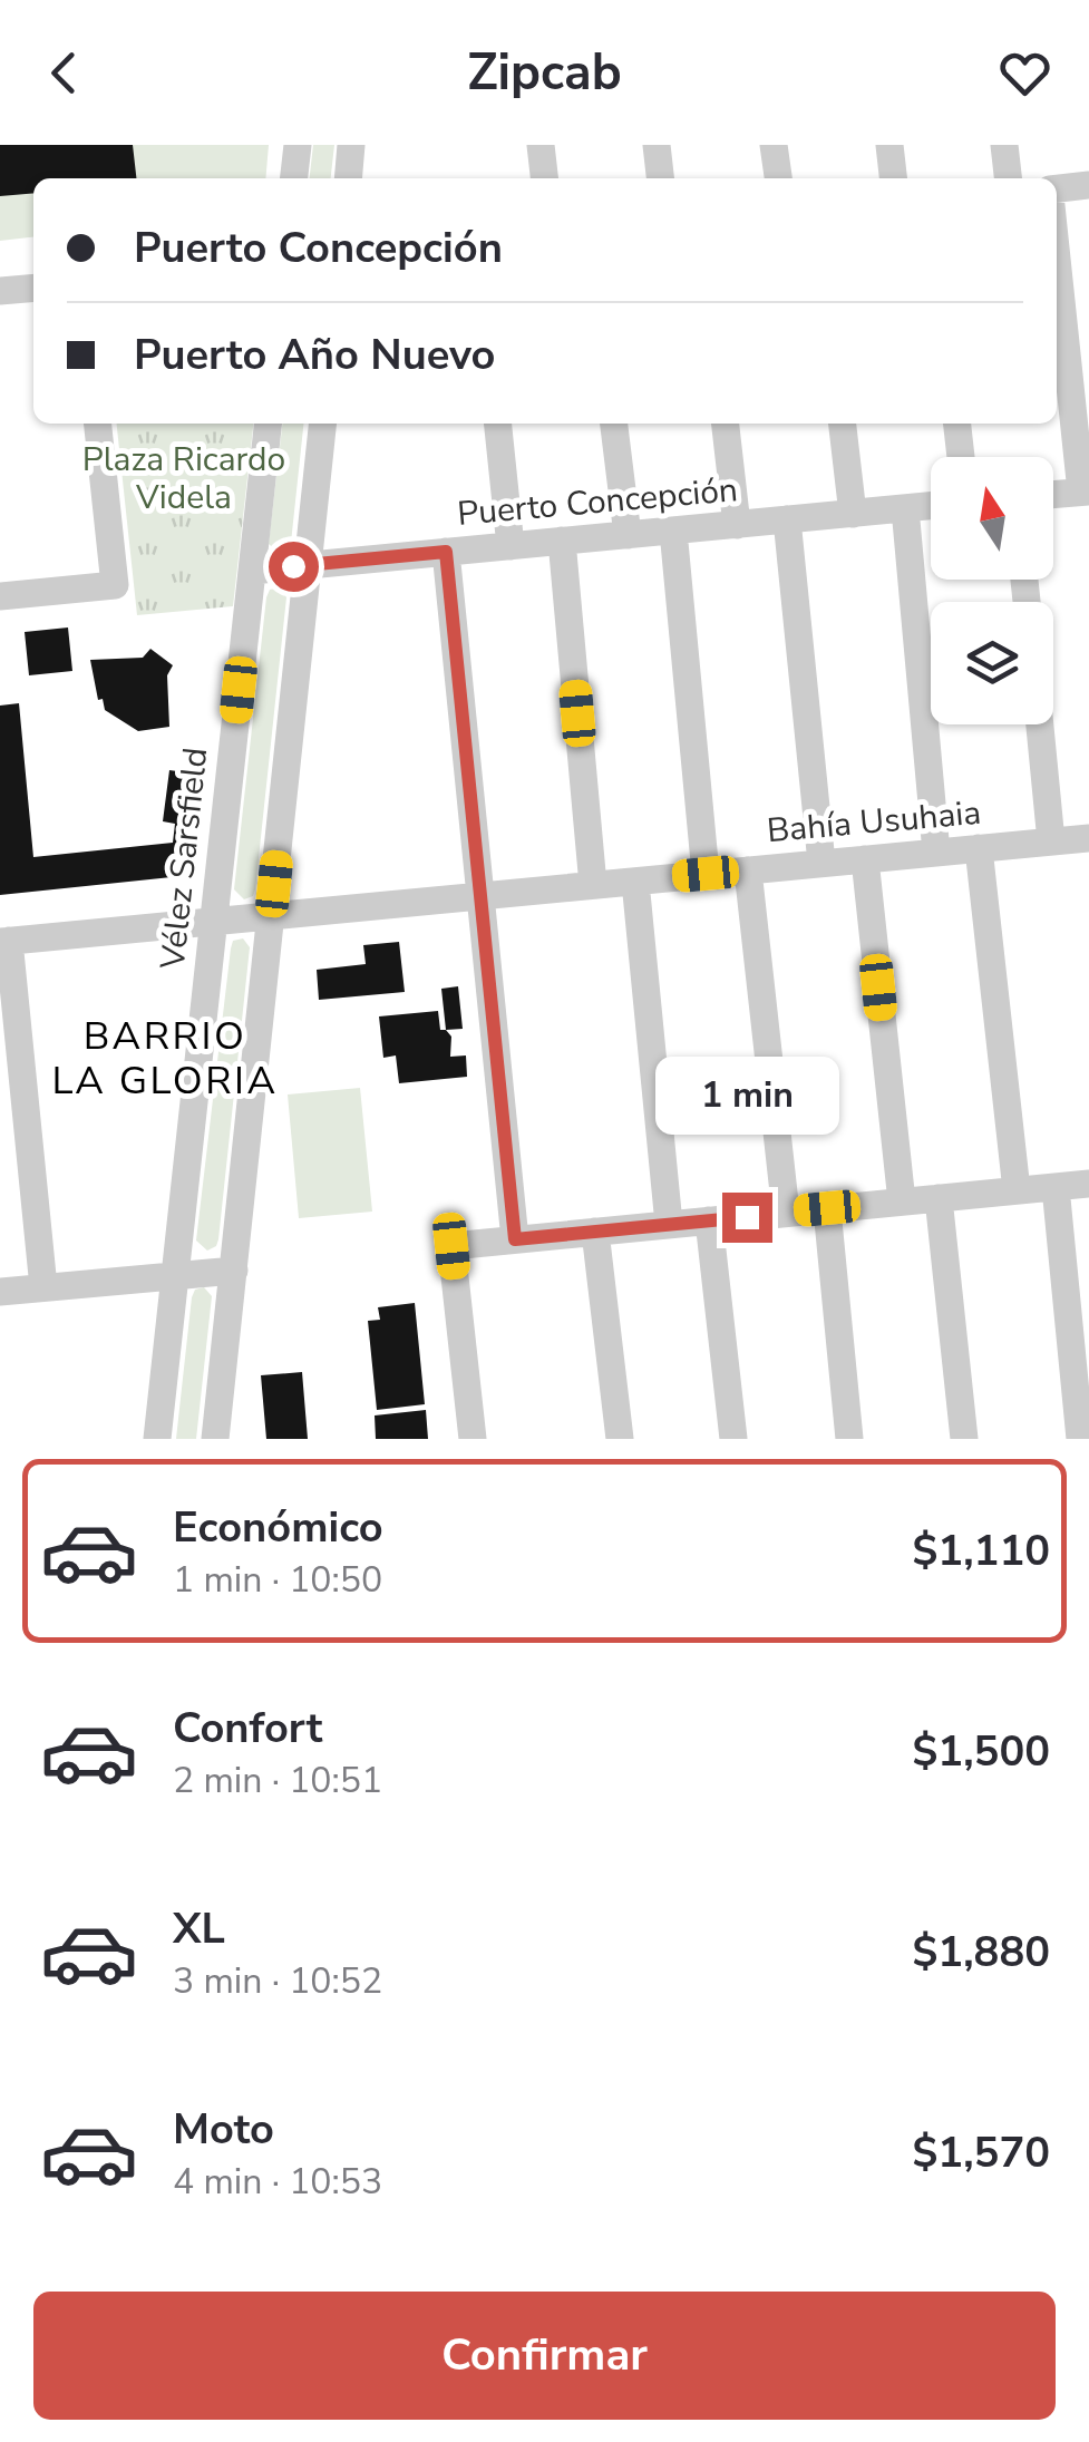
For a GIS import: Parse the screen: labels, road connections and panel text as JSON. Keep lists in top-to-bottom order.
{
  "streets": {
    "street": ["Puerto Concepción", "Bahía Usuhaia", "Vélez Sarsfield"]
  },
  "crossings": [
    ["Puerto Concepción", "Vélez Sarsfield"],
    ["Bahía Usuhaia", "Vélez Sarsfield"]
  ],
  "districts": ["BARRIO LA GLORIA"],
  "parks": ["Plaza Ricardo Videla"],
  "north": "top",
  "page": {
    "header": "Zipcab",
    "banner": ["Puerto Concepción", "Puerto Año Nuevo"],
    "bubble": "1 min",
    "list": [
      {
        "name": "Económico",
        "note": "1 min · 10:50",
        "value": "$1,110"
      },
      {
        "name": "Confort",
        "note": "2 min · 10:51",
        "value": "$1,500"
      },
      {
        "name": "XL",
        "note": "3 min · 10:52",
        "value": "$1,880"
      },
      {
        "name": "Moto",
        "note": "4 min · 10:53",
        "value": "$1,570"
      }
    ],
    "buttons": "Confirmar"
  }
}
